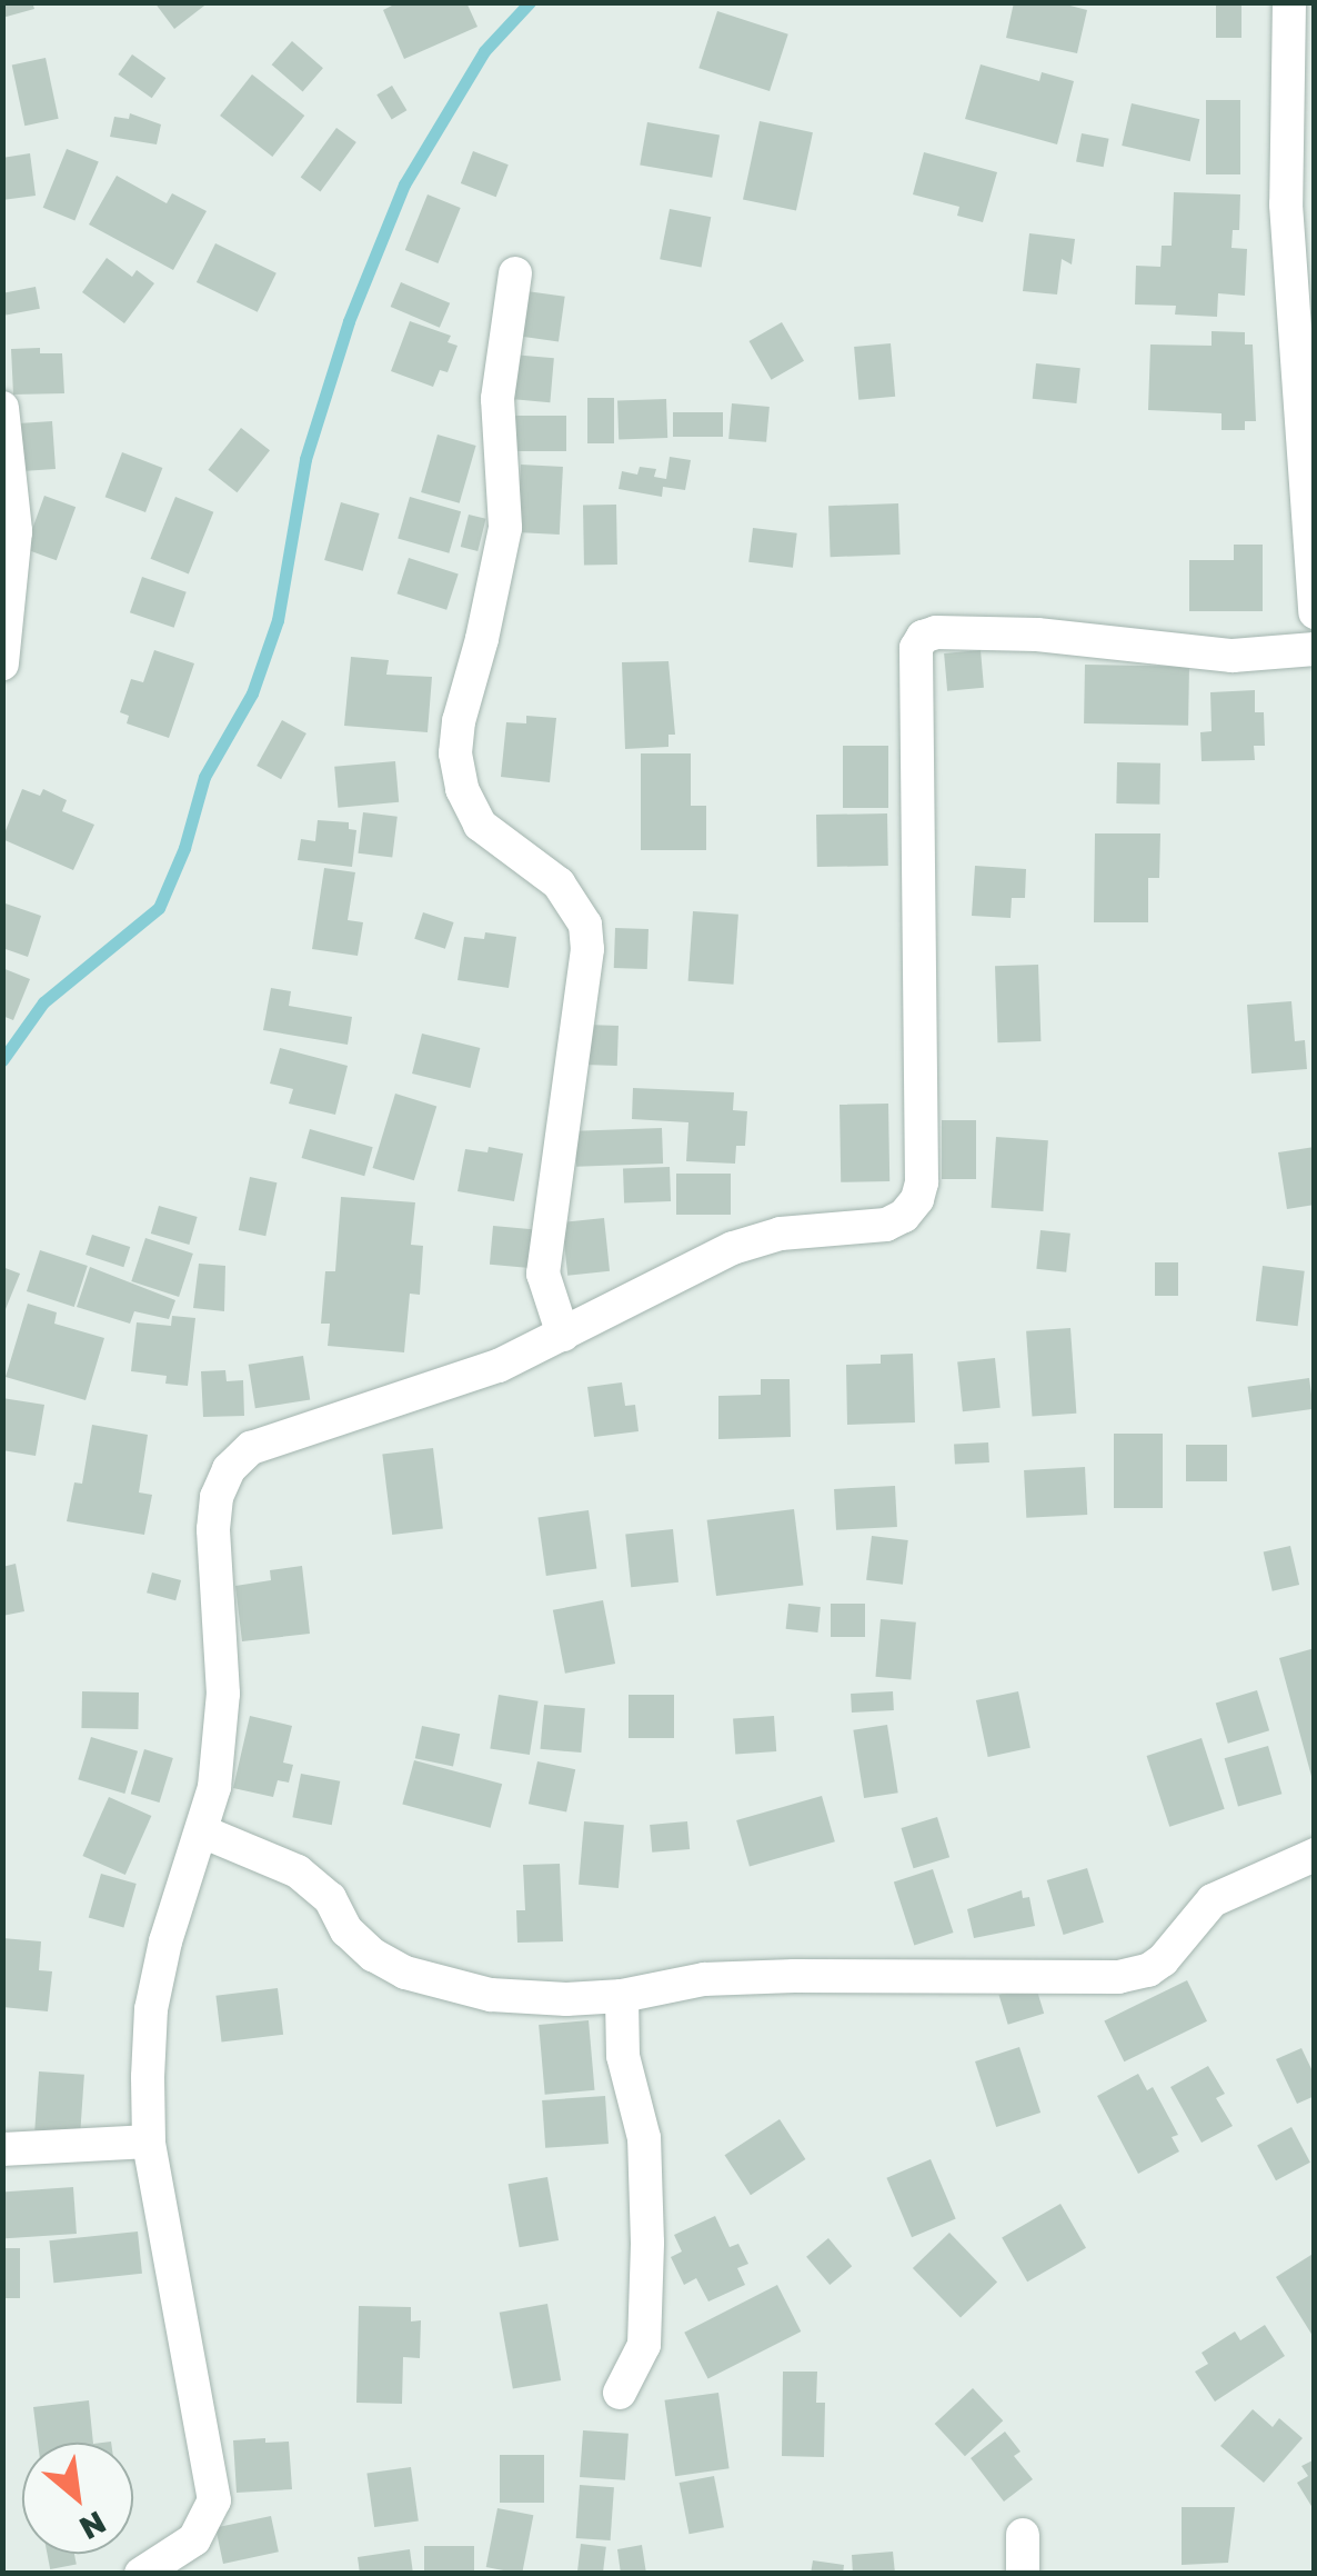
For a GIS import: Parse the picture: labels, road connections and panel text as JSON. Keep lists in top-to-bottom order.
{
  "north": "bottom right"
}
